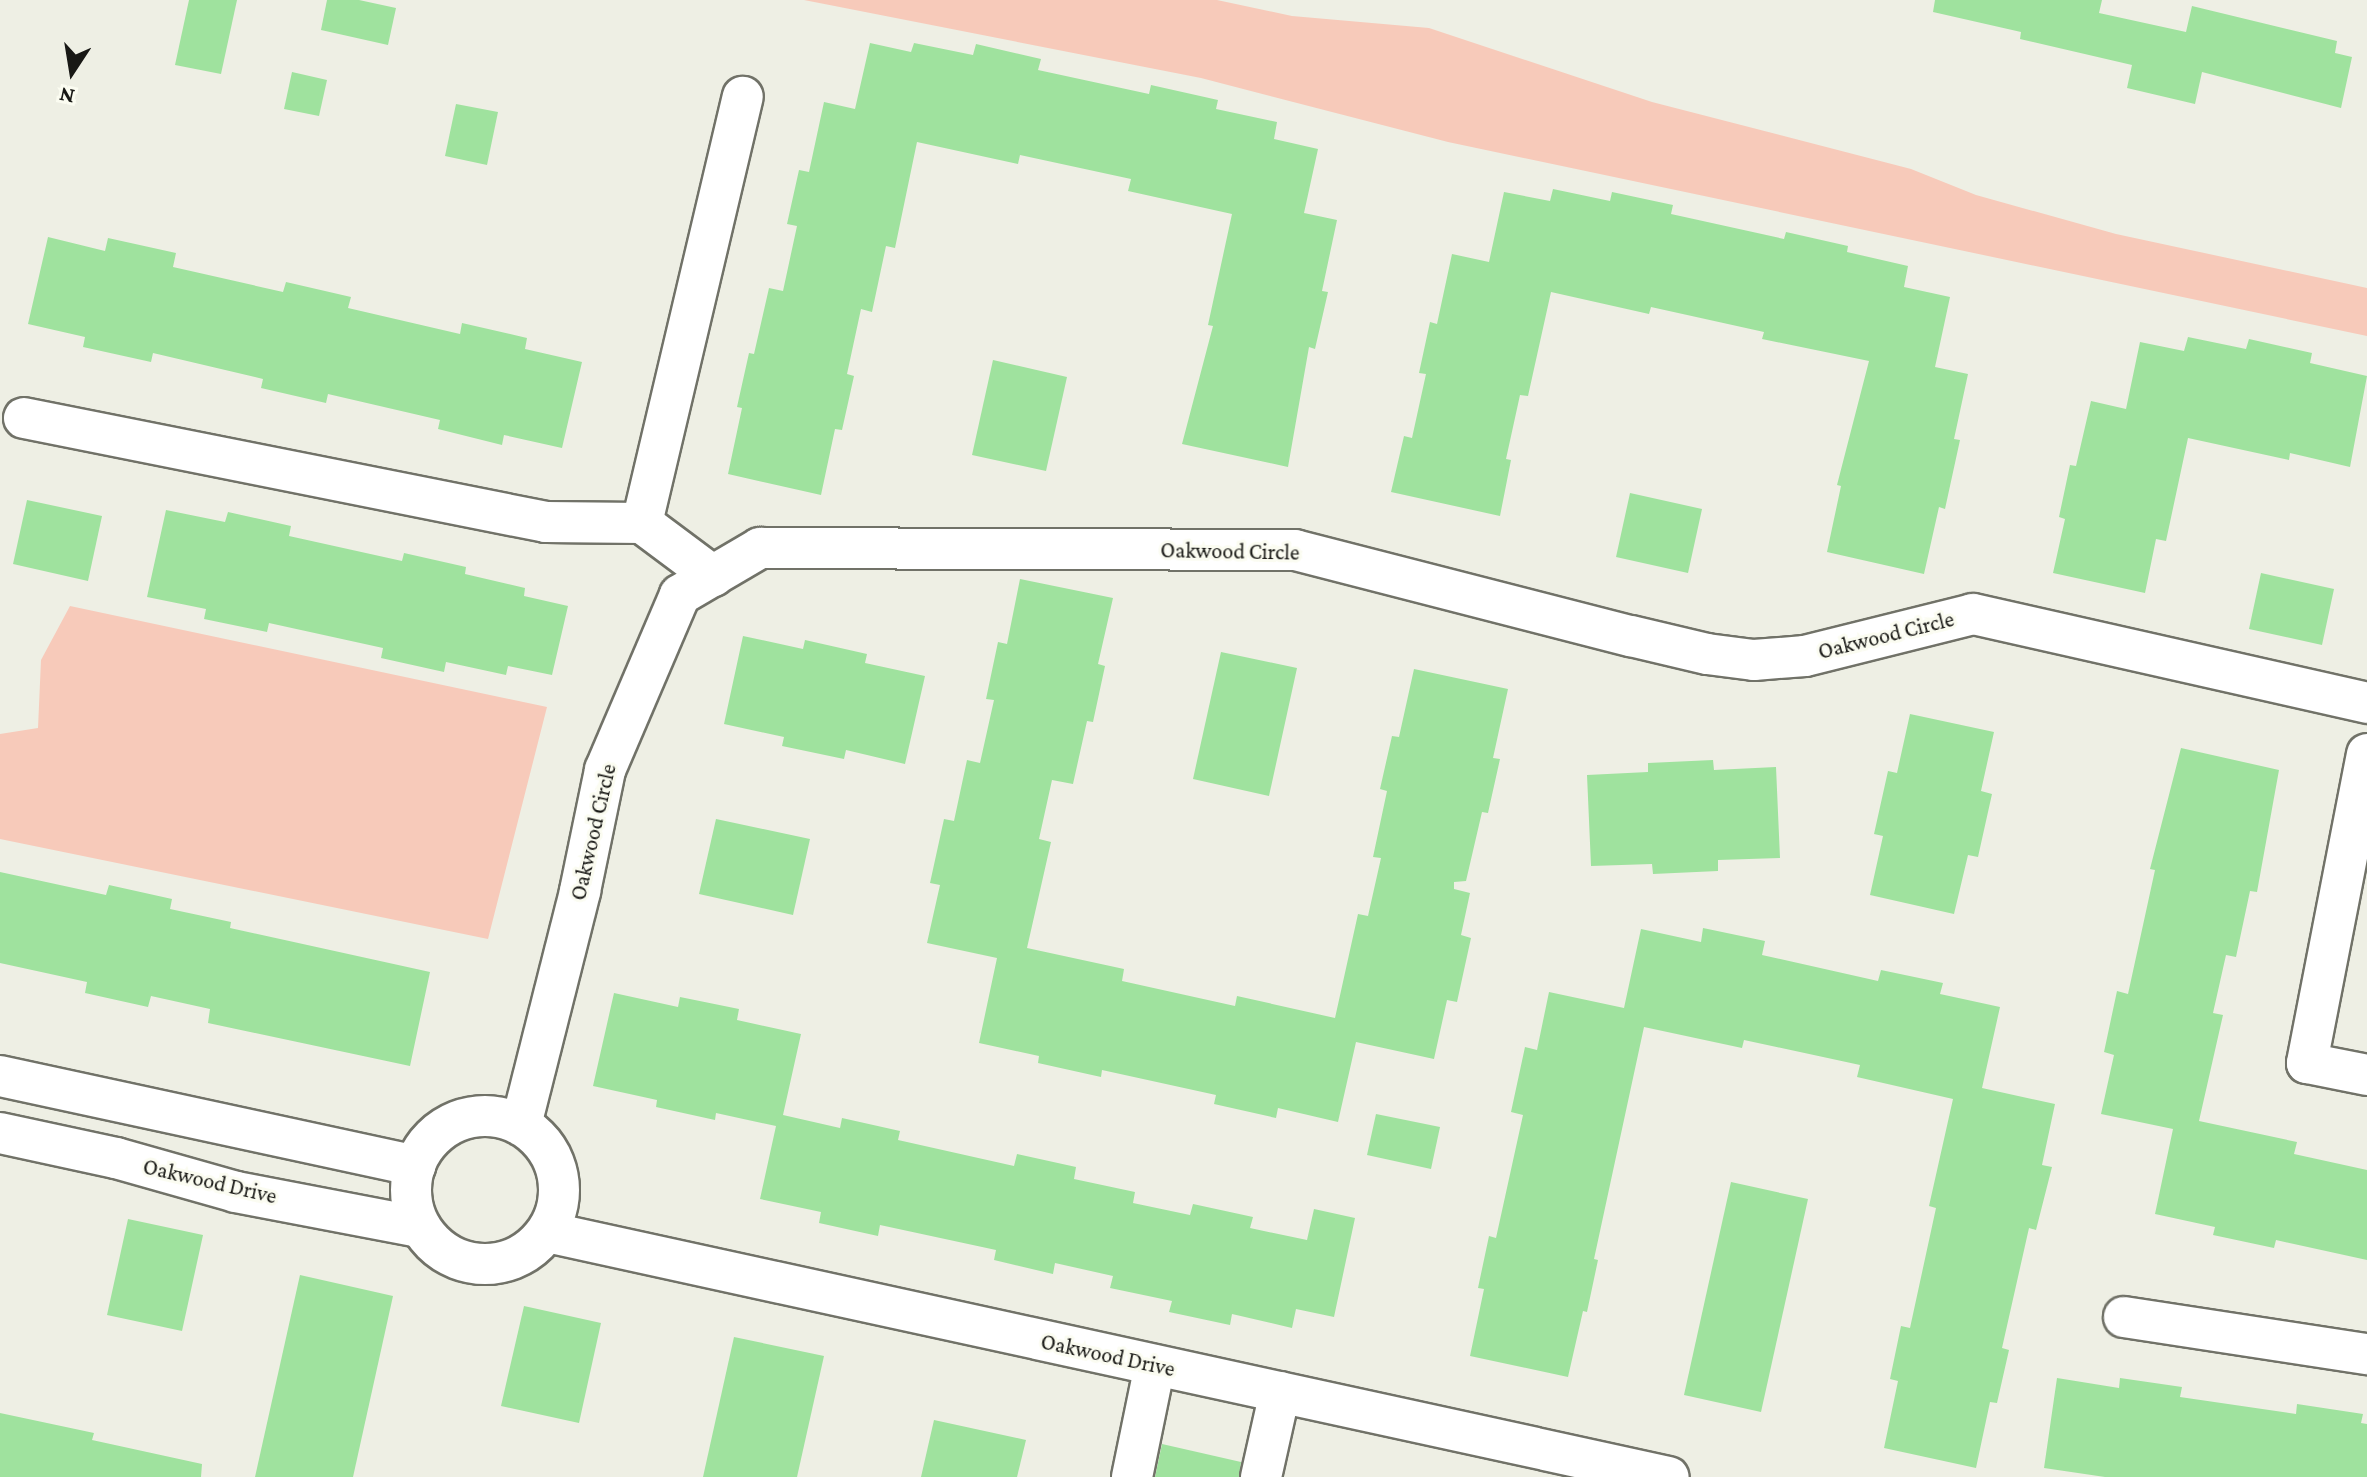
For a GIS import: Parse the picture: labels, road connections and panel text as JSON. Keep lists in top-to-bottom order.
{
  "streets": {
    "street": ["Oakwood Circle", "Oakwood Drive"]
  },
  "crossings": [
    ["Oakwood Circle", "Oakwood Drive"]
  ],
  "north": "bottom"
}
